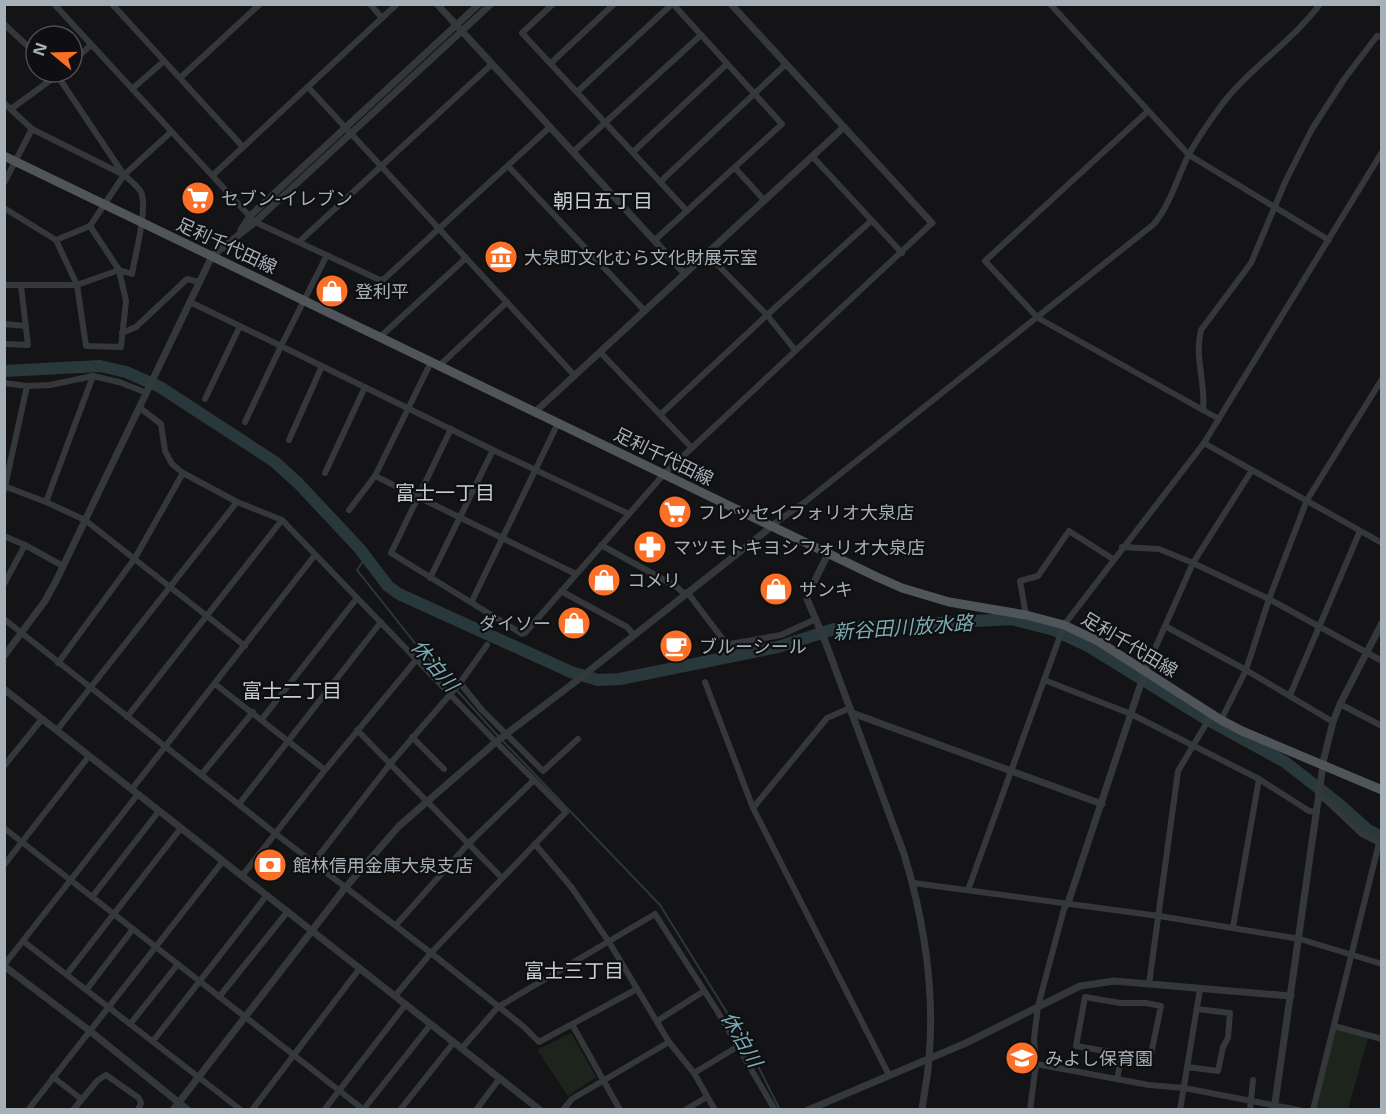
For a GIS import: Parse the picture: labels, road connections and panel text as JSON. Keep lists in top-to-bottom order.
{
  "streets": {
    "main road": ["足利千代田線"]
  },
  "districts": [
    "朝日五丁目",
    "富士一丁目",
    "富士二丁目",
    "富士三丁目"
  ],
  "water": ["新谷田川放水路", "休泊川"],
  "places": {
    "supermarket": ["セブン-イレブン", "フレッセイフォリオ大泉店"],
    "museum": ["大泉町文化むら文化財展示室"],
    "shop": [
      "登利平",
      "コメリ",
      "サンキ",
      "ダイソー"
    ],
    "pharmacy": ["マツモトキヨシフォリオ大泉店"],
    "cafe": ["ブルーシール"],
    "bank": ["館林信用金庫大泉支店"],
    "school or university": ["みよし保育園"]
  },
  "north": "left"
}
